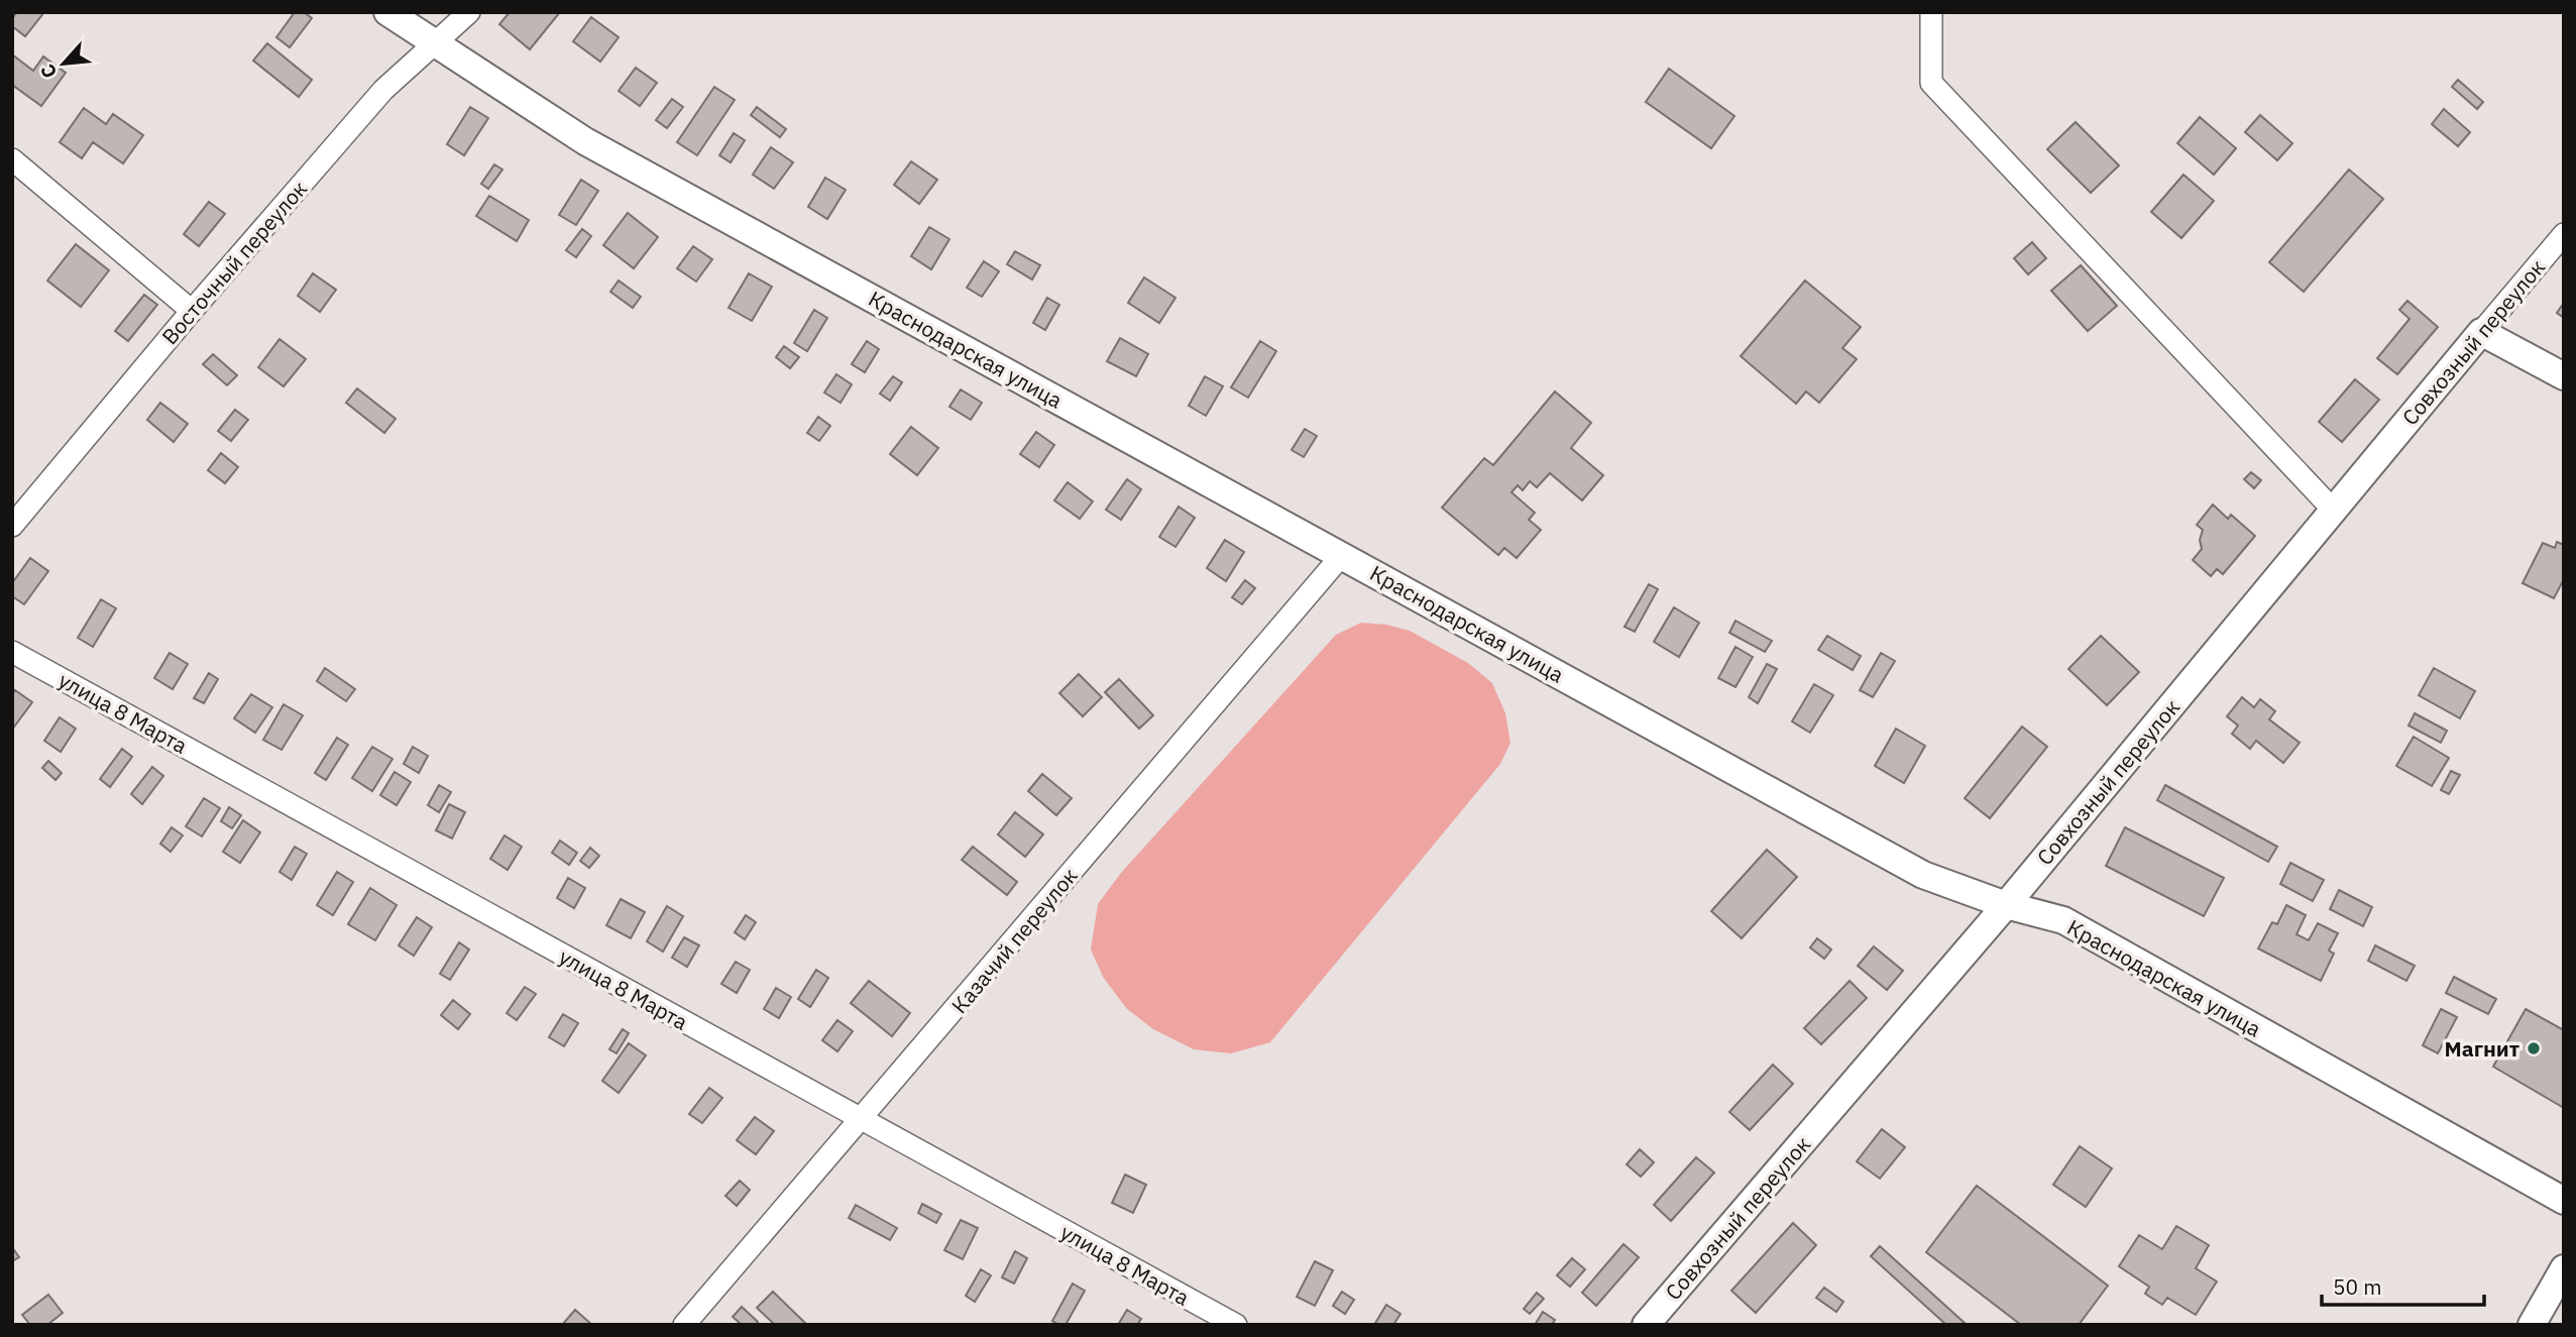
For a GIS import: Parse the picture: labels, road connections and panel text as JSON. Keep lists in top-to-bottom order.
{
  "streets": {
    "street": [
      "Восточный переулок",
      "Совхозный переулок",
      "Краснодарская улица",
      "улица 8 Марта",
      "Казачий переулок"
    ]
  },
  "crossings": [
    ["Восточный переулок", "Краснодарская улица"],
    ["Совхозный переулок", "Краснодарская улица"],
    ["Краснодарская улица", "Казачий переулок"],
    ["улица 8 Марта", "Казачий переулок"]
  ],
  "places": ["Магнит"],
  "scale_bar": "50 m",
  "north": "bottom left"
}
